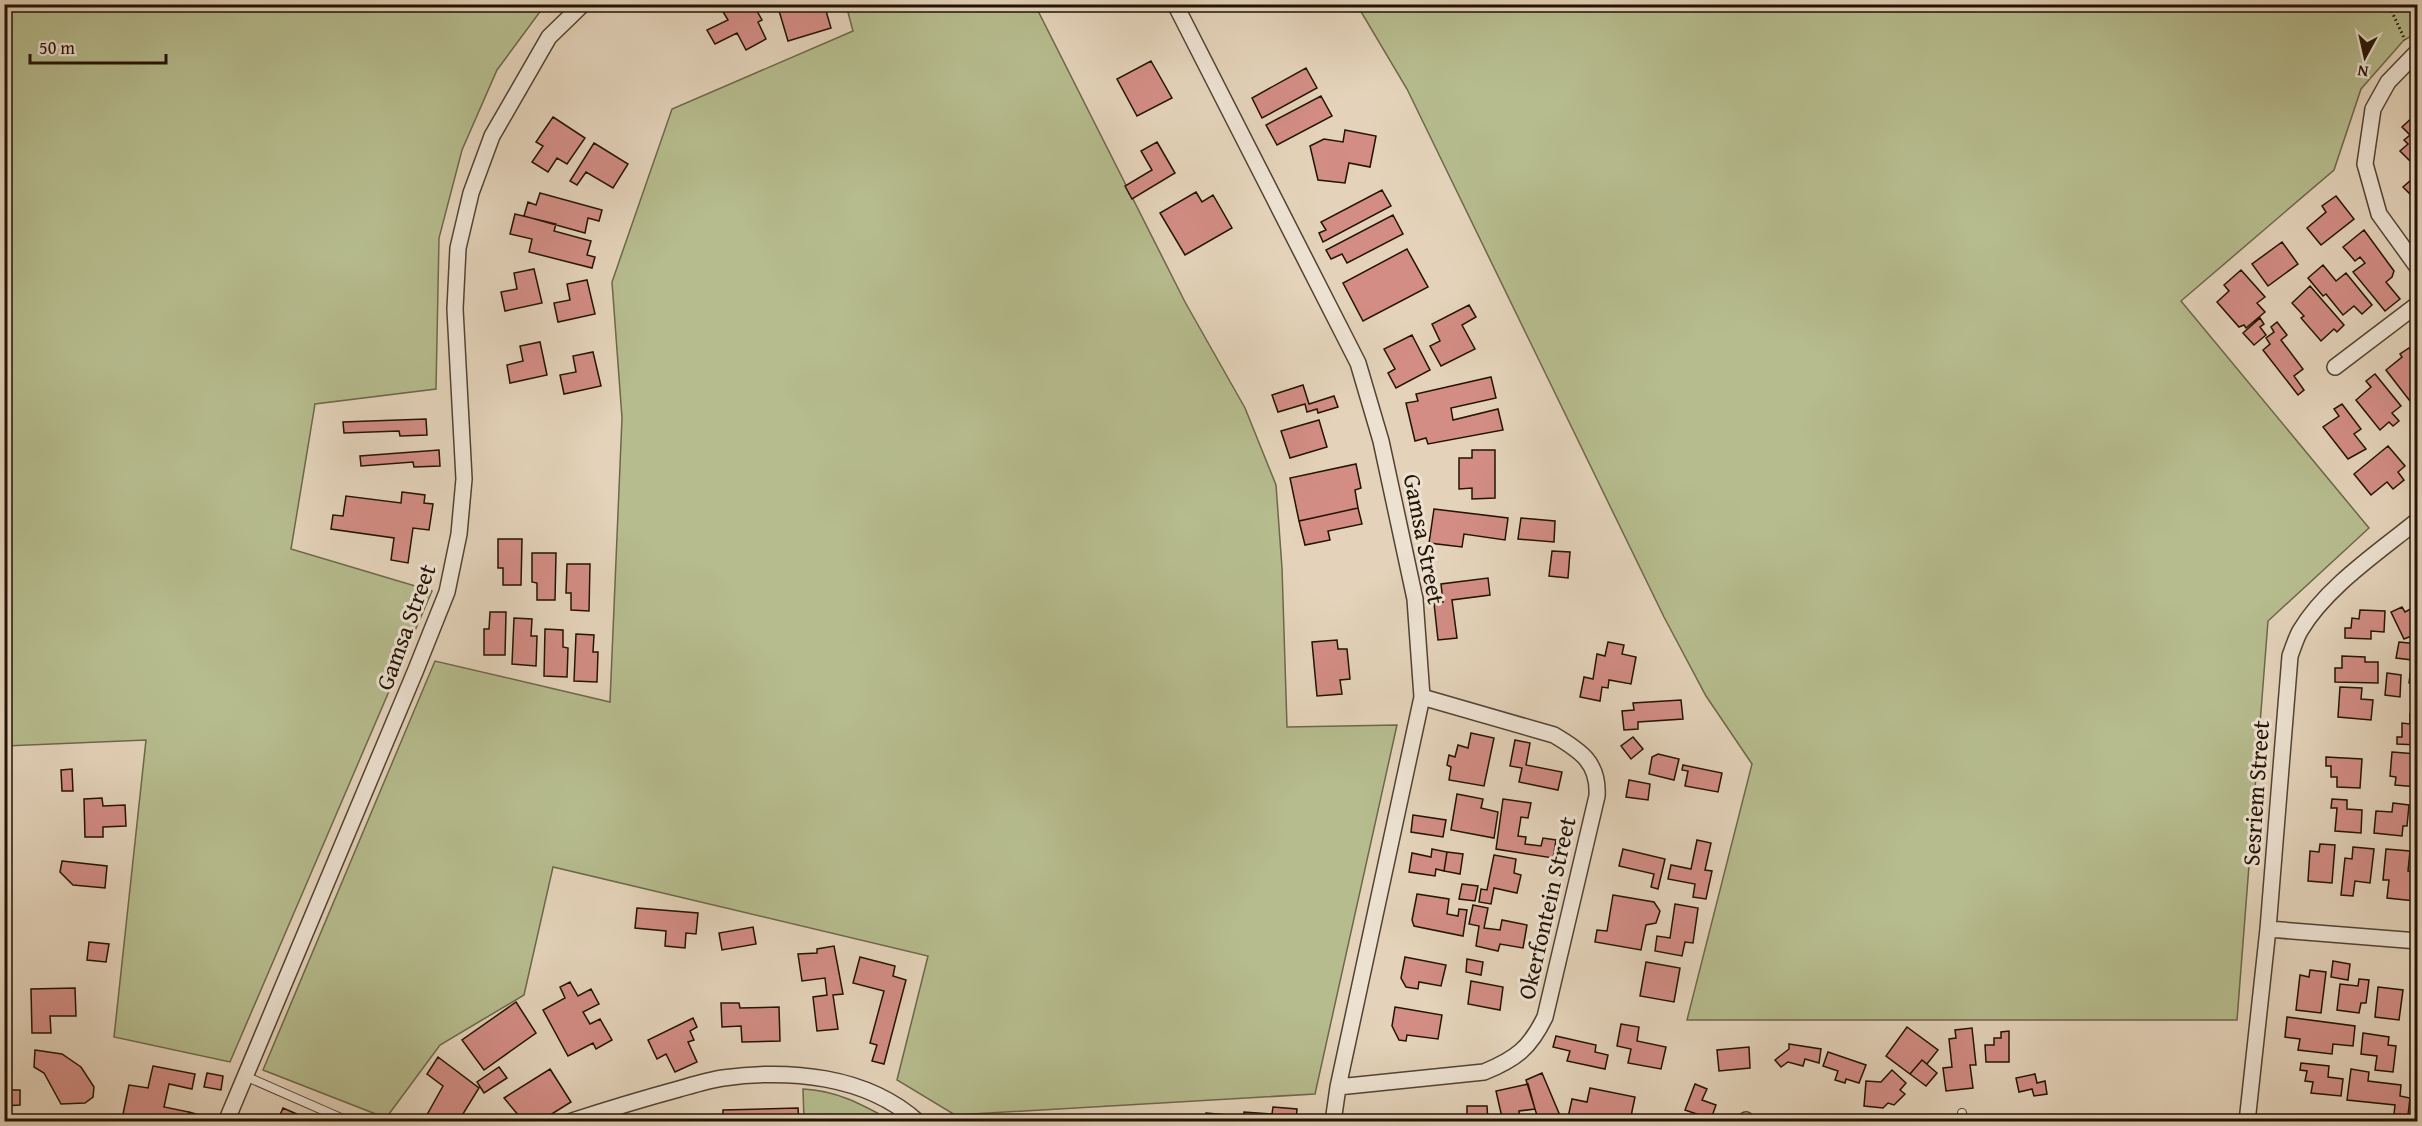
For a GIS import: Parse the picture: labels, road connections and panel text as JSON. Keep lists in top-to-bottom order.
{
  "streets": {
    "street": ["Gamsa Street", "Sesriem Street", "Okerfontein Street"]
  },
  "crossings": [
    ["Gamsa Street", "Okerfontein Street"]
  ],
  "scale_bar": "50 m",
  "north": "bottom"
}
